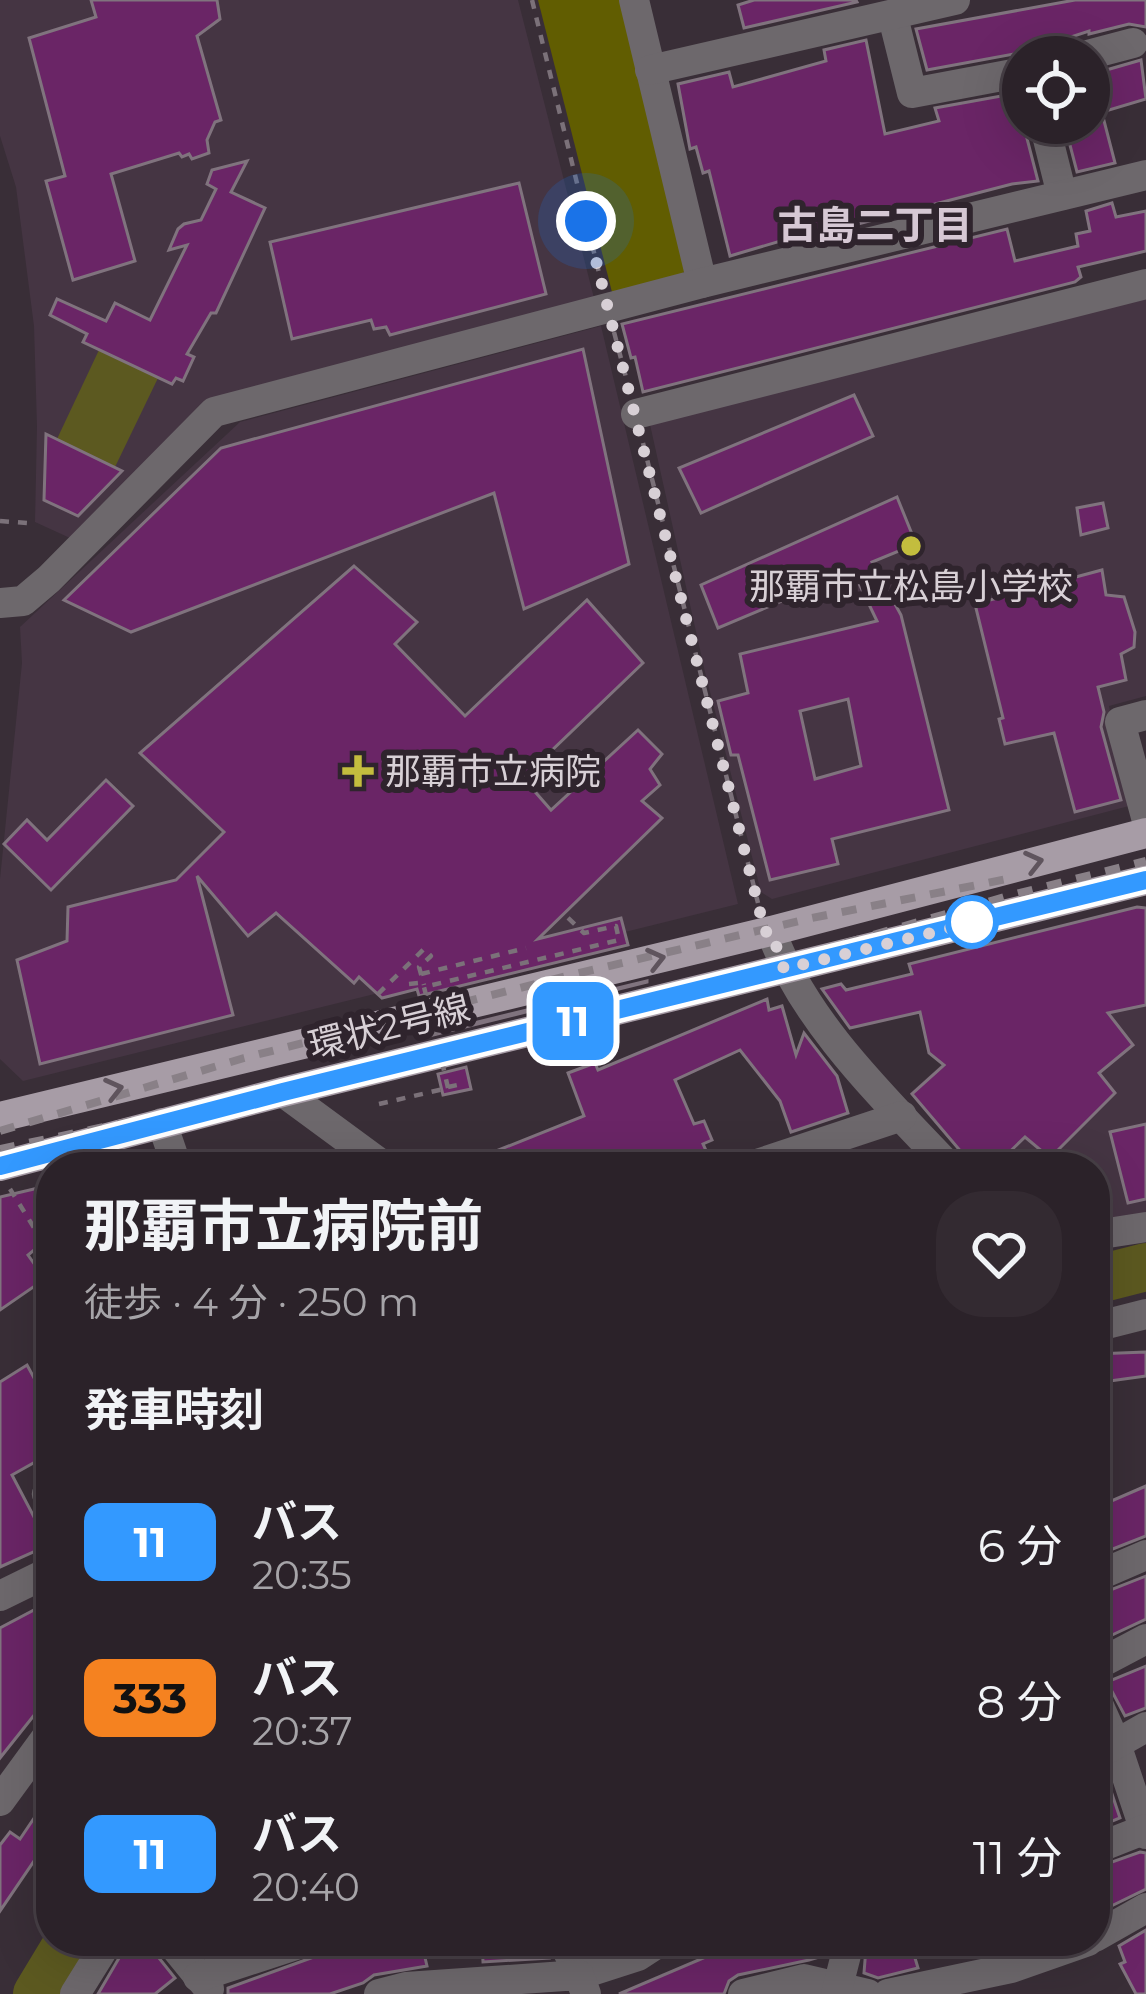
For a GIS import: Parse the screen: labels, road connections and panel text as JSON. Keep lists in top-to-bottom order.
{
  "streets": {
    "main road": ["環状2号線"]
  },
  "districts": ["古島二丁目"],
  "places": {
    "other": ["那覇市立松島小学校"],
    "health": ["那覇市立病院"]
  },
  "lines": ["bus line 11"],
  "page": {
    "on_map": "11",
    "heading": [
      ["那覇市立病院前", "徒歩 · 4 分 · 250 m"],
      "発車時刻"
    ],
    "list": [
      {
        "mark": "11",
        "name": "バス",
        "note": "20:35",
        "value": "6 分"
      },
      {
        "mark": "333",
        "name": "バス",
        "note": "20:37",
        "value": "8 分"
      },
      {
        "mark": "11",
        "name": "バス",
        "note": "20:40",
        "value": "11 分"
      }
    ]
  }
}
